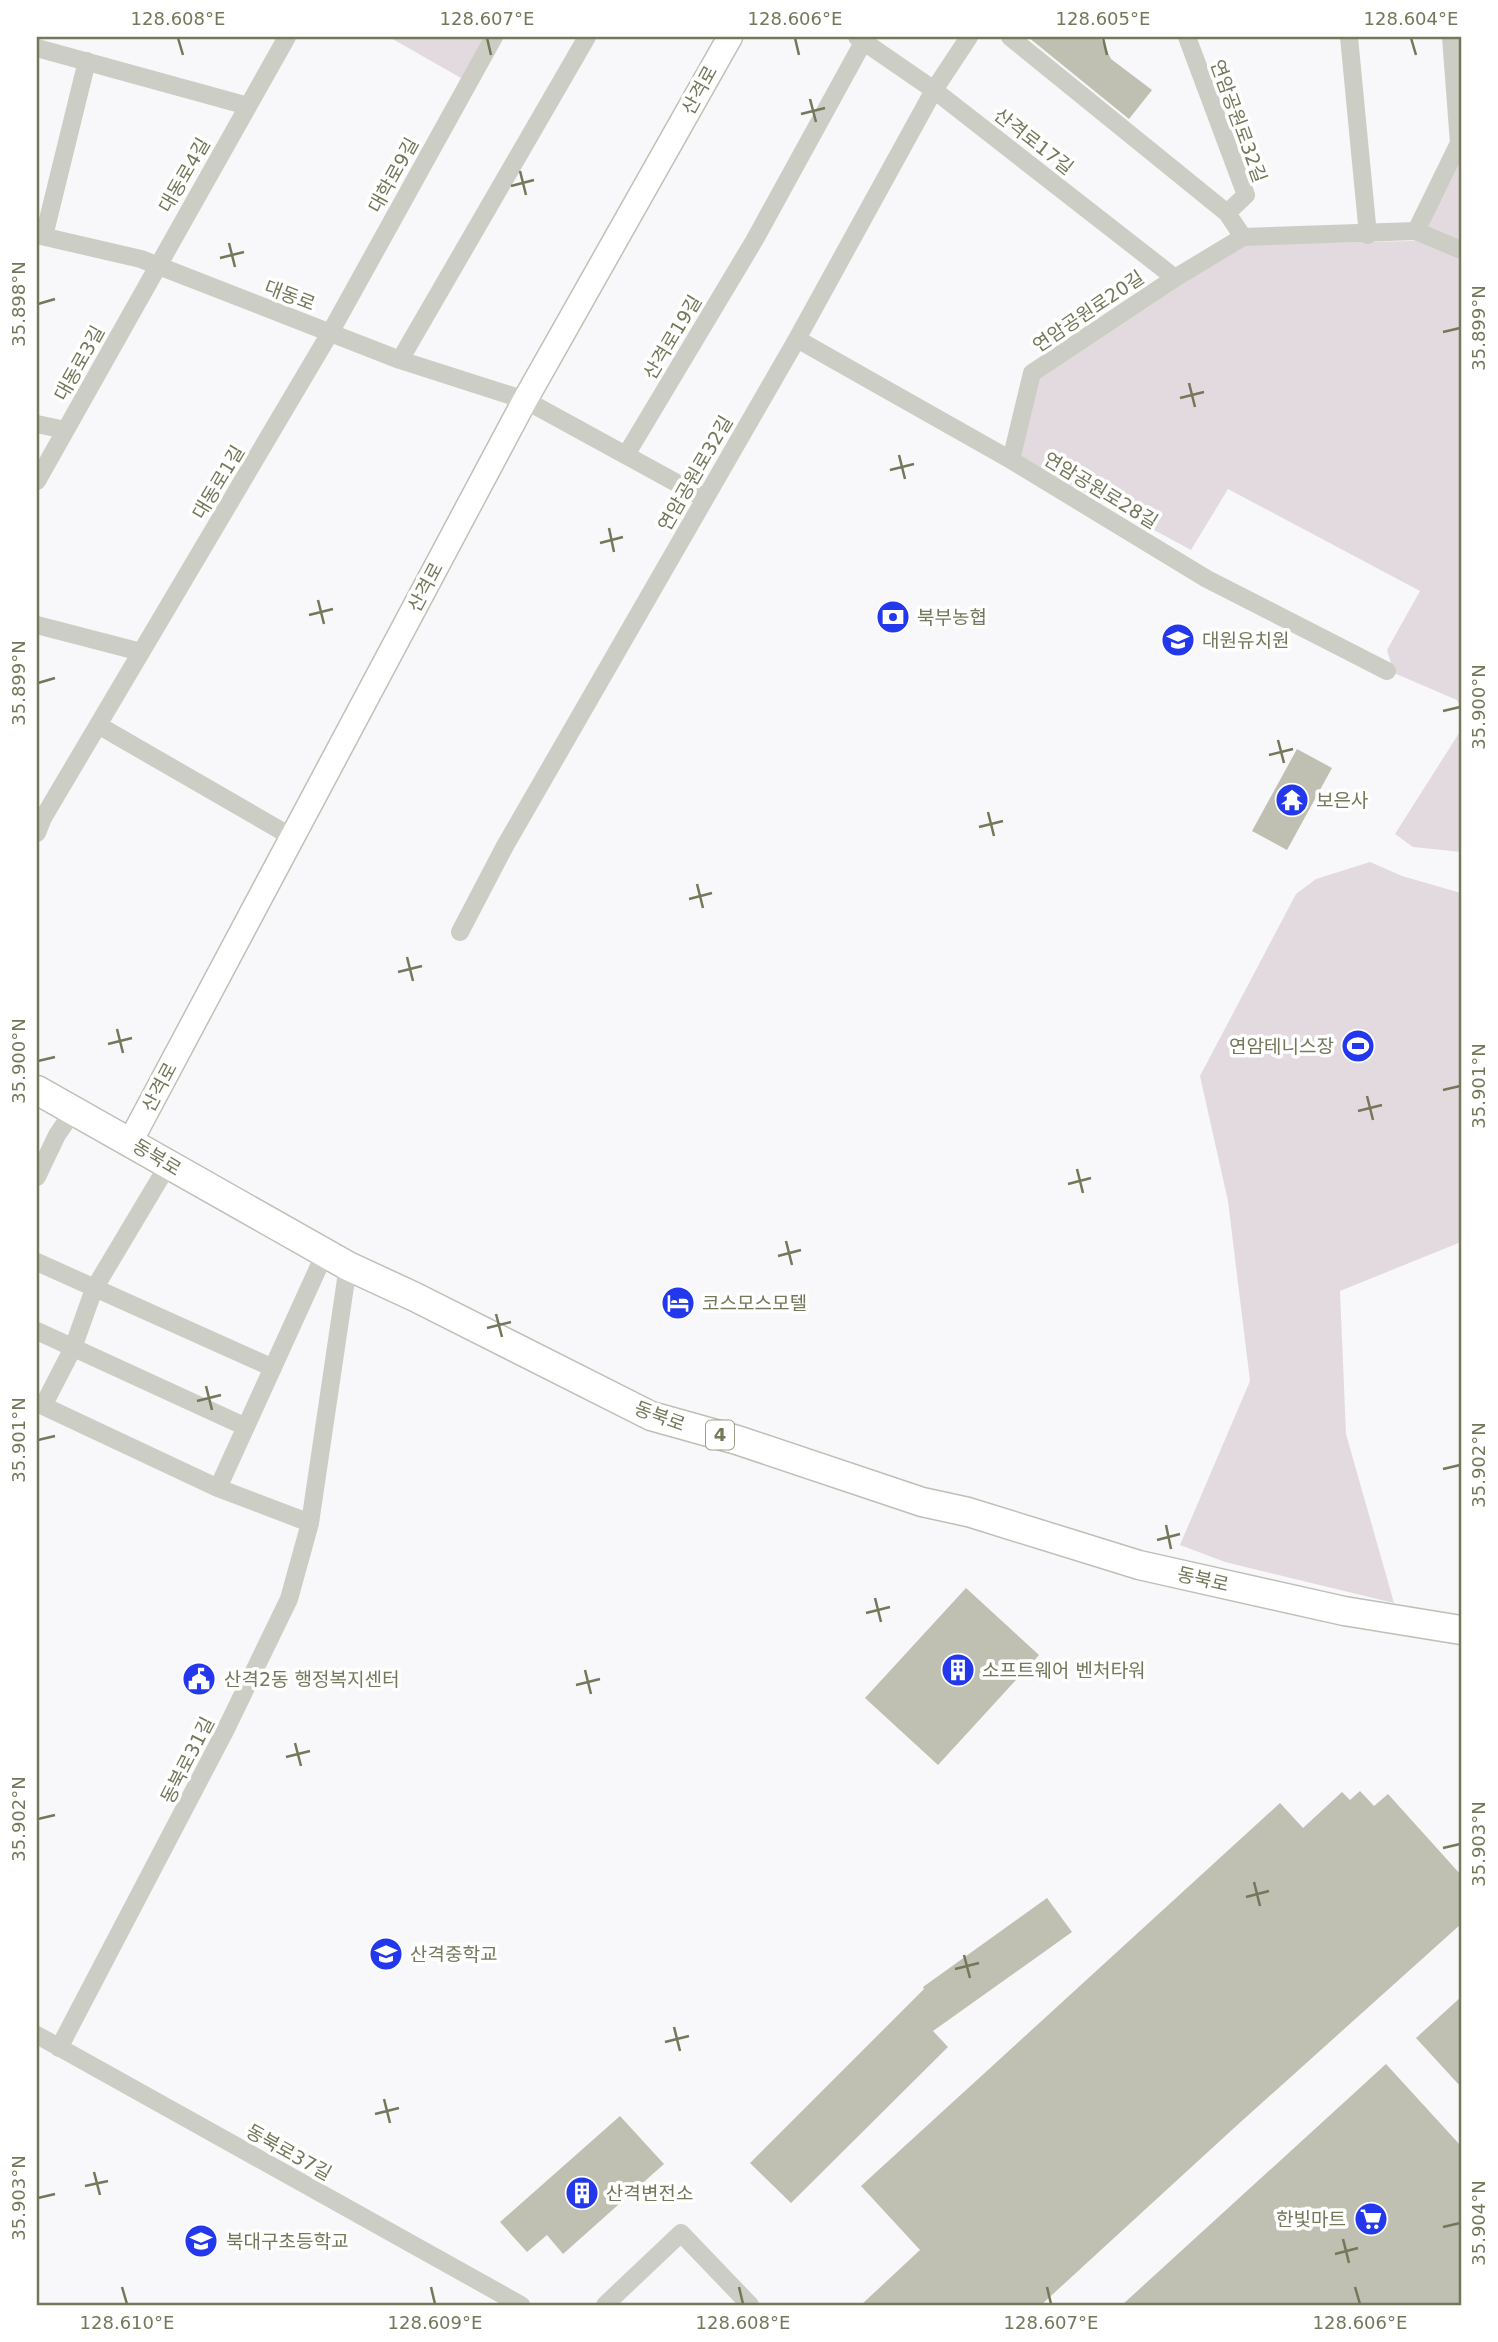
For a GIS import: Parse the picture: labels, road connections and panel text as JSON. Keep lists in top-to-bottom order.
{
  "streets": {
    "main road": ["동북로", "4"],
    "street": [
      "산격로",
      "연암공원로32길",
      "산격로17길",
      "대동로4길",
      "대학로9길",
      "대동로",
      "연암공원로20길",
      "산격로19길",
      "대동로3길",
      "대동로1길",
      "연암공원로28길",
      "동북로31길",
      "동북로37길"
    ]
  },
  "crossings": [
    ["산격로", "대동로"],
    ["산격로", "동북로"],
    ["연암공원로32길", "산격로17길"],
    ["연암공원로32길", "연암공원로28길"],
    ["산격로17길", "연암공원로20길"],
    ["산격로17길", "산격로19길"],
    ["대동로4길", "대동로"],
    ["대동로4길", "대동로3길"],
    ["대학로9길", "대동로"],
    ["대학로9길", "대동로1길"],
    ["대동로", "대동로3길"],
    ["대동로", "대동로1길"],
    ["연암공원로20길", "연암공원로28길"],
    ["동북로", "동북로31길"],
    ["동북로31길", "동북로37길"]
  ],
  "places": {
    "bank": ["북부농협"],
    "school or university": ["대원유치원", "산격중학교", "북대구초등학교"],
    "temple": ["보은사"],
    "sports": ["연암테니스장"],
    "hotel": ["코스모스모텔"],
    "building": ["소프트웨어 벤처타워", "산격변전소"],
    "public building": ["산격2동 행정복지센터"],
    "supermarket": ["한빛마트"]
  },
  "coordinates": [
    "128.608°E",
    "128.607°E",
    "128.606°E",
    "128.605°E",
    "128.604°E",
    "35.898°N",
    "35.899°N",
    "35.900°N",
    "35.901°N",
    "35.902°N",
    "35.903°N",
    "35.904°N",
    "128.610°E",
    "128.609°E"
  ]
}
